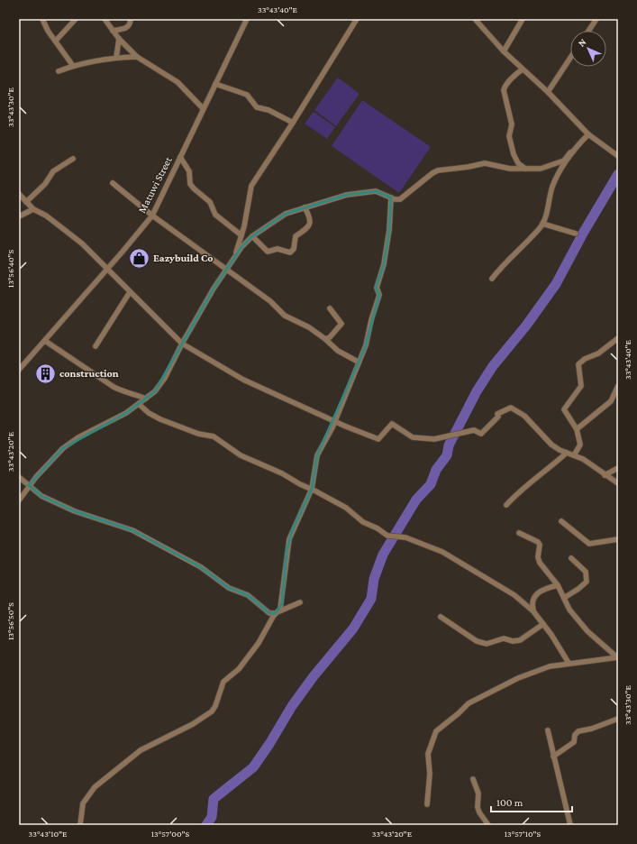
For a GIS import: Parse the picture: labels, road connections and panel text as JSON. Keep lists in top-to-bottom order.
{
  "streets": {
    "street": ["Matuwi Street"]
  },
  "places": {
    "shop": ["Eazybuild Co"],
    "building": ["construction"]
  },
  "scale_bar": "100 m",
  "north": "top left",
  "coordinates": [
    "33°43'40\"E",
    "33°43'30\"E",
    "13°56'40\"S",
    "33°43'20\"E",
    "13°56'50\"S",
    "33°43'10\"E",
    "13°57'00\"S",
    "13°57'10\"S"
  ]
}
